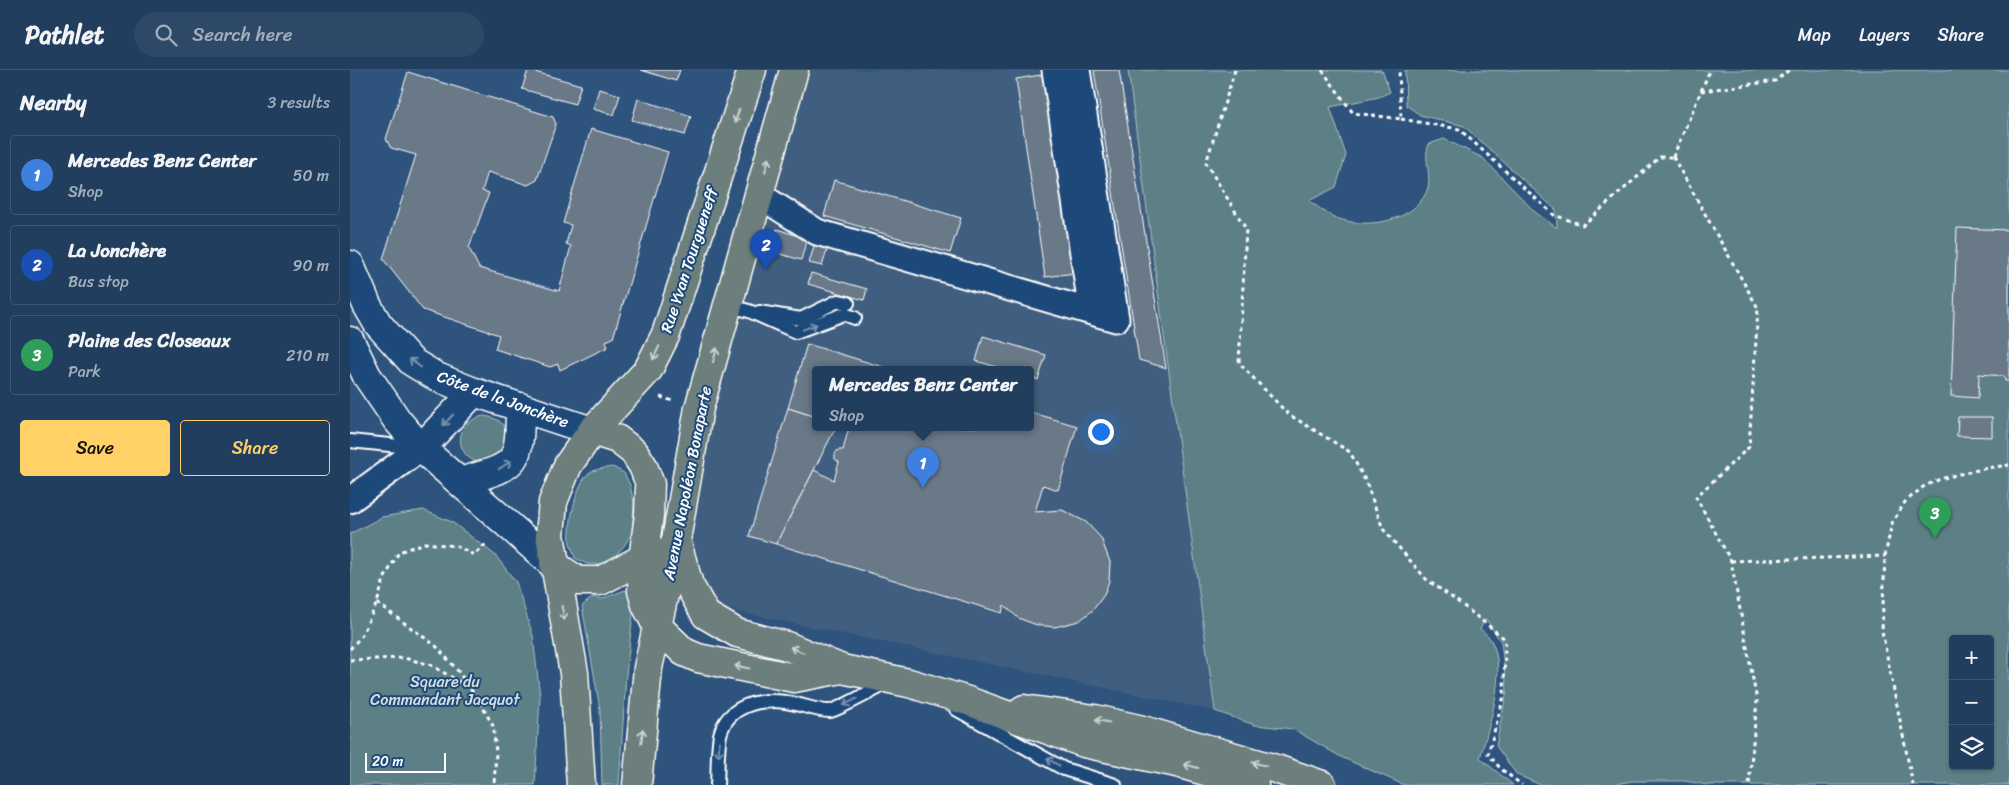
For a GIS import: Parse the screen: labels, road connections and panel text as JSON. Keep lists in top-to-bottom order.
{
  "streets": {
    "main road": ["Rue Yvan Tourgueneff", "Avenue Napoléon Bonaparte"],
    "street": ["Côte de la Jonchère"]
  },
  "crossings": [
    ["Rue Yvan Tourgueneff", "Côte de la Jonchère"]
  ],
  "one_way": ["Rue Yvan Tourgueneff"],
  "parks": ["Square du Commandant Jacquot"],
  "scale_bar": "20 m",
  "page": {
    "header": "Pathlet",
    "search": "Search here",
    "nav": ["Map", "Layers", "Share"],
    "heading": ["Nearby", "3 results"],
    "list": [
      {
        "mark": "1",
        "name": "Mercedes Benz Center",
        "note": "Shop",
        "value": "50 m"
      },
      {
        "mark": "2",
        "name": "La Jonchère",
        "note": "Bus stop",
        "value": "90 m"
      },
      {
        "mark": "3",
        "name": "Plaine des Closeaux",
        "note": "Park",
        "value": "210 m"
      }
    ],
    "pins": ["2", "1", "3"],
    "popup": ["Mercedes Benz Center", "Shop"],
    "buttons": ["Save", "Share"],
    "map_buttons": ["+", "−"],
    "scale": "20 m"
  }
}
